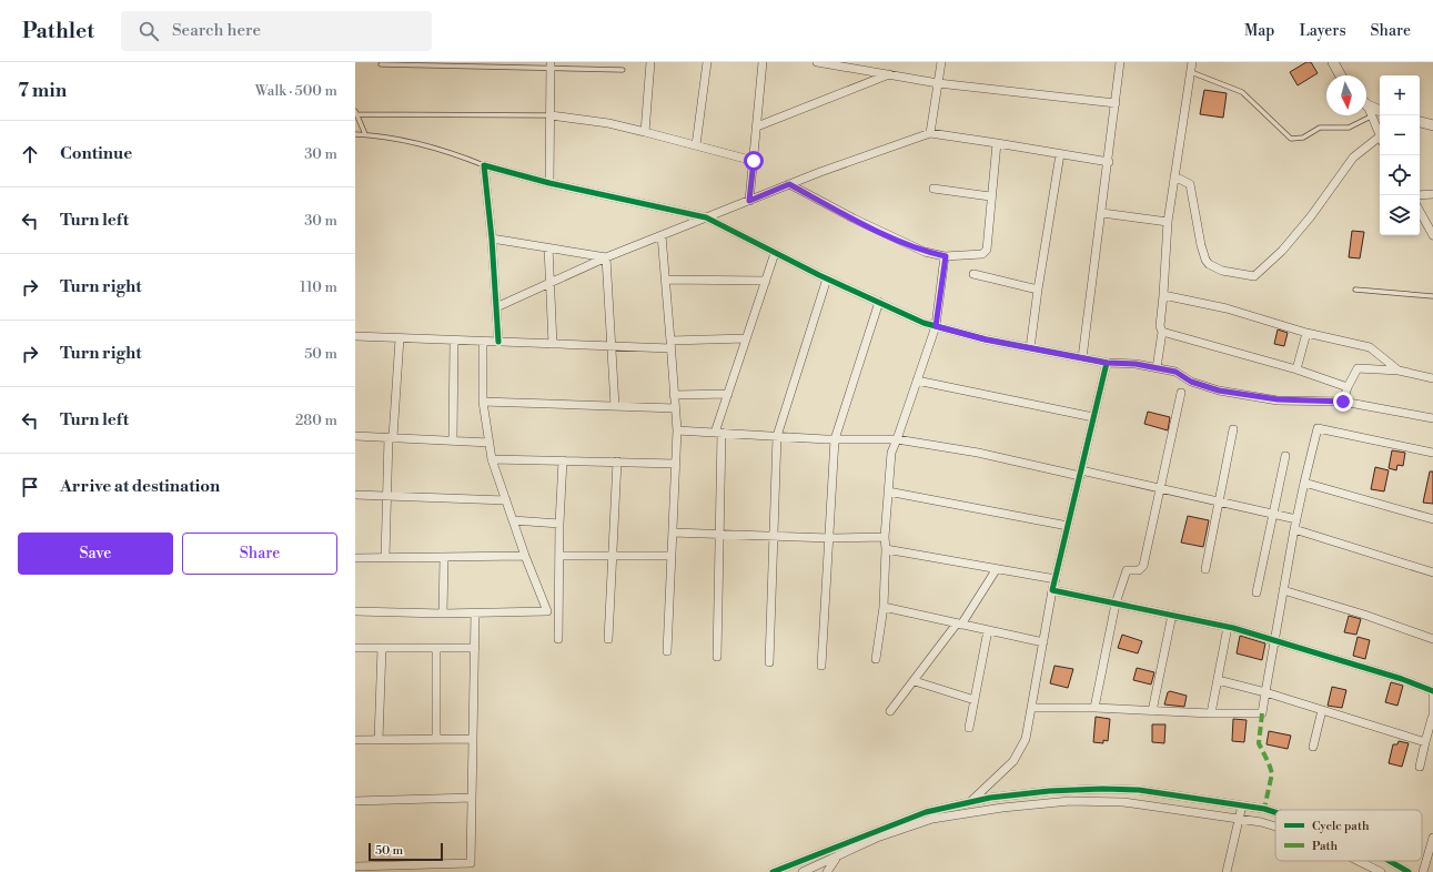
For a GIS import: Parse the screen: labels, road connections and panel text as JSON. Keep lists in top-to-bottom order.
{
  "legend": ["Cycle path", "Path"],
  "scale_bar": "50 m",
  "north": "bottom",
  "page": {
    "header": "Pathlet",
    "search": "Search here",
    "nav": ["Map", "Layers", "Share"],
    "heading": ["7 min", "Walk · 500 m"],
    "map_buttons": ["+", "−"],
    "list": [
      ["Continue", "30 m"],
      ["Turn left", "30 m"],
      ["Turn right", "110 m"],
      ["Turn right", "50 m"],
      ["Turn left", "280 m"],
      "Arrive at destination"
    ],
    "buttons": ["Save", "Share"],
    "scale": "50 m"
  }
}
